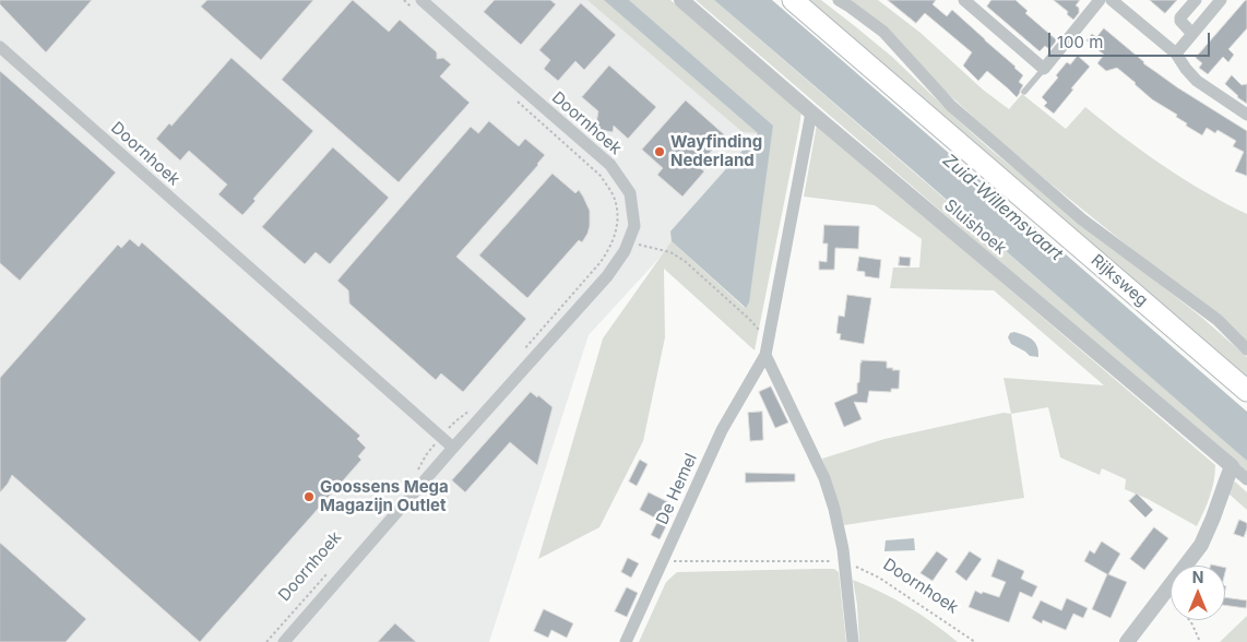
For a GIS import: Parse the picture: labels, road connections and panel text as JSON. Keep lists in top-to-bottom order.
{
  "streets": {
    "main road": ["Rijksweg"],
    "street": ["Doornhoek", "Sluishoek", "De Hemel"]
  },
  "water": ["Zuid-Willemsvaart"],
  "places": ["Wayfinding Nederland", "Goossens Mega Magazijn Outlet"],
  "scale_bar": "100 m",
  "north": "top"
}
